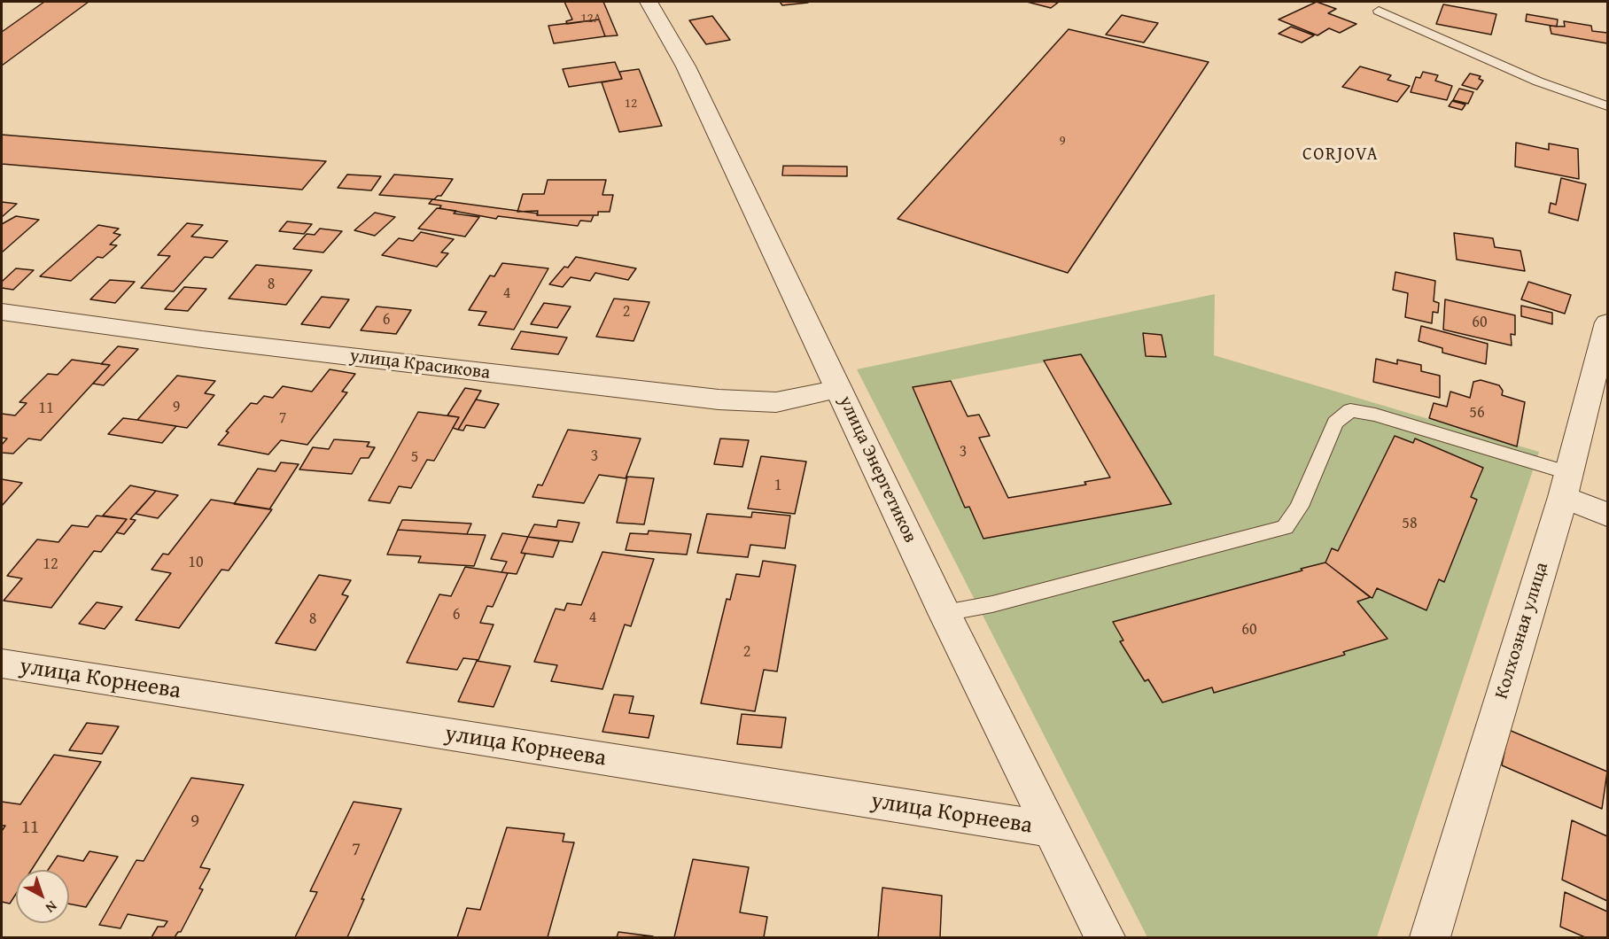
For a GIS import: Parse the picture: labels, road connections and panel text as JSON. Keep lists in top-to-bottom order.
{
  "streets": {
    "street": [
      "улица Красикова",
      "улица Энергетиков",
      "Колхозная улица",
      "улица Корнеева"
    ]
  },
  "crossings": [
    ["улица Красикова", "улица Энергетиков"],
    ["улица Энергетиков", "улица Корнеева"]
  ],
  "districts": ["CORJOVA"],
  "house_numbers": [
    "12А",
    "12",
    "9",
    "8",
    "4",
    "2",
    "6",
    "60",
    "9",
    "11",
    "56",
    "7",
    "3",
    "3",
    "5",
    "1",
    "58",
    "10",
    "12",
    "6",
    "4",
    "8",
    "60",
    "2",
    "9",
    "11",
    "7"
  ],
  "north": "bottom right"
}
